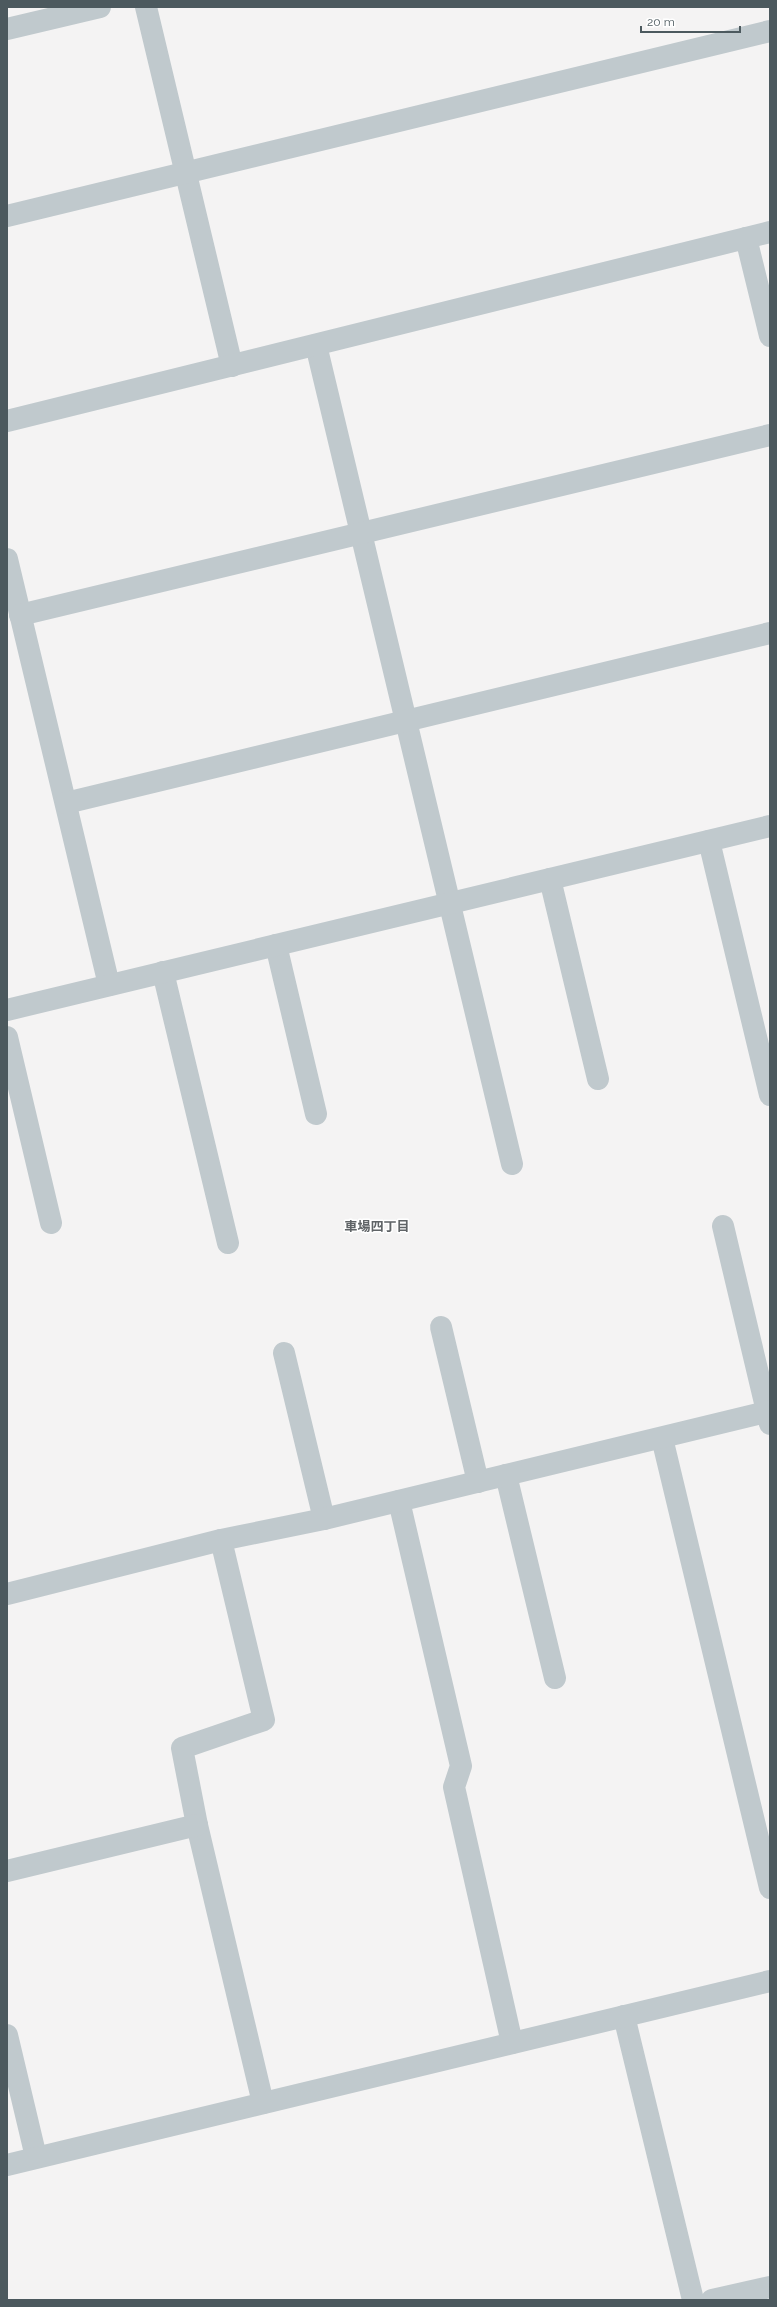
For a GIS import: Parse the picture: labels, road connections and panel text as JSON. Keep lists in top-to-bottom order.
{
  "districts": ["車場四丁目"],
  "scale_bar": "20 m"
}
